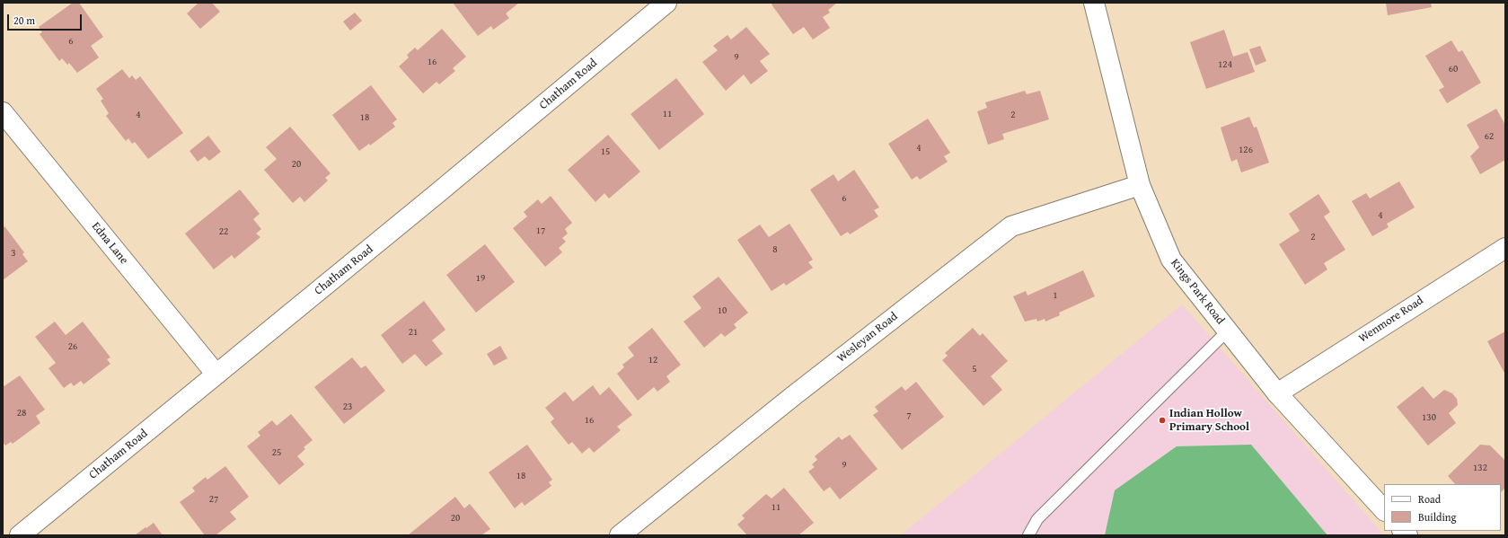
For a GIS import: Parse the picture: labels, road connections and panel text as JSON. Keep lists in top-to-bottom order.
{
  "streets": {
    "street": [
      "Chatham Road",
      "Edna Lane",
      "Kings Park Road",
      "Wenmore Road",
      "Wesleyan Road"
    ]
  },
  "crossings": [
    ["Chatham Road", "Edna Lane"],
    ["Kings Park Road", "Wenmore Road"],
    ["Kings Park Road", "Wesleyan Road"]
  ],
  "places": ["Indian Hollow Primary School"],
  "house_numbers": [
    "6",
    "9",
    "16",
    "124",
    "60",
    "11",
    "4",
    "2",
    "18",
    "62",
    "4",
    "126",
    "15",
    "20",
    "6",
    "4",
    "17",
    "22",
    "2",
    "8",
    "3",
    "19",
    "1",
    "10",
    "21",
    "26",
    "12",
    "5",
    "23",
    "28",
    "7",
    "130",
    "16",
    "25",
    "9",
    "132",
    "18",
    "27",
    "11",
    "20"
  ],
  "legend": ["Road", "Building"],
  "scale_bar": "20 m"
}
